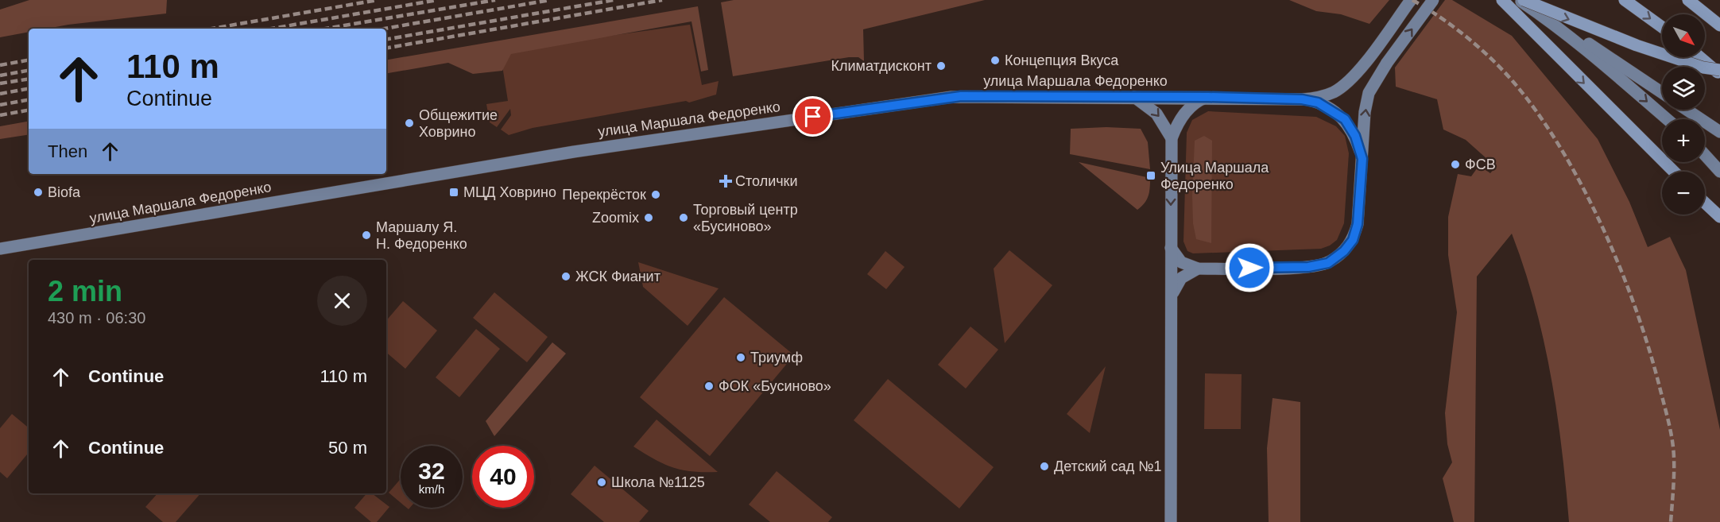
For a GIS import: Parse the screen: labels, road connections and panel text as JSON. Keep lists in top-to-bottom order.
{
  "streets": {
    "street": ["улица Маршала Федоренко"]
  },
  "places": {
    "other": [
      "Концепция Вкуса",
      "Климатдисконт",
      "Общежитие Ховрино",
      "ФСВ",
      "Biofa",
      "Перекрёсток",
      "Zoomix",
      "Торговый центр «Бусиново»",
      "Маршалу Я. Н. Федоренко",
      "ЖСК Фианит",
      "Триумф",
      "ФОК «Бусиново»",
      "Детский сад №1",
      "Школа №1125"
    ],
    "transit": ["Улица Маршала Федоренко", "МЦД Ховрино"],
    "health": ["Столички"]
  },
  "north": "bottom right",
  "page": {
    "map_buttons": ["+", "−"],
    "turn": ["110 m", "Continue"],
    "then": "Then",
    "heading": ["2 min", "430 m · 06:30"],
    "list": [
      {
        "name": "Continue",
        "value": "110 m"
      },
      {
        "name": "Continue",
        "value": "50 m"
      }
    ],
    "speed": "32 km/h",
    "limit": "40"
  }
}
